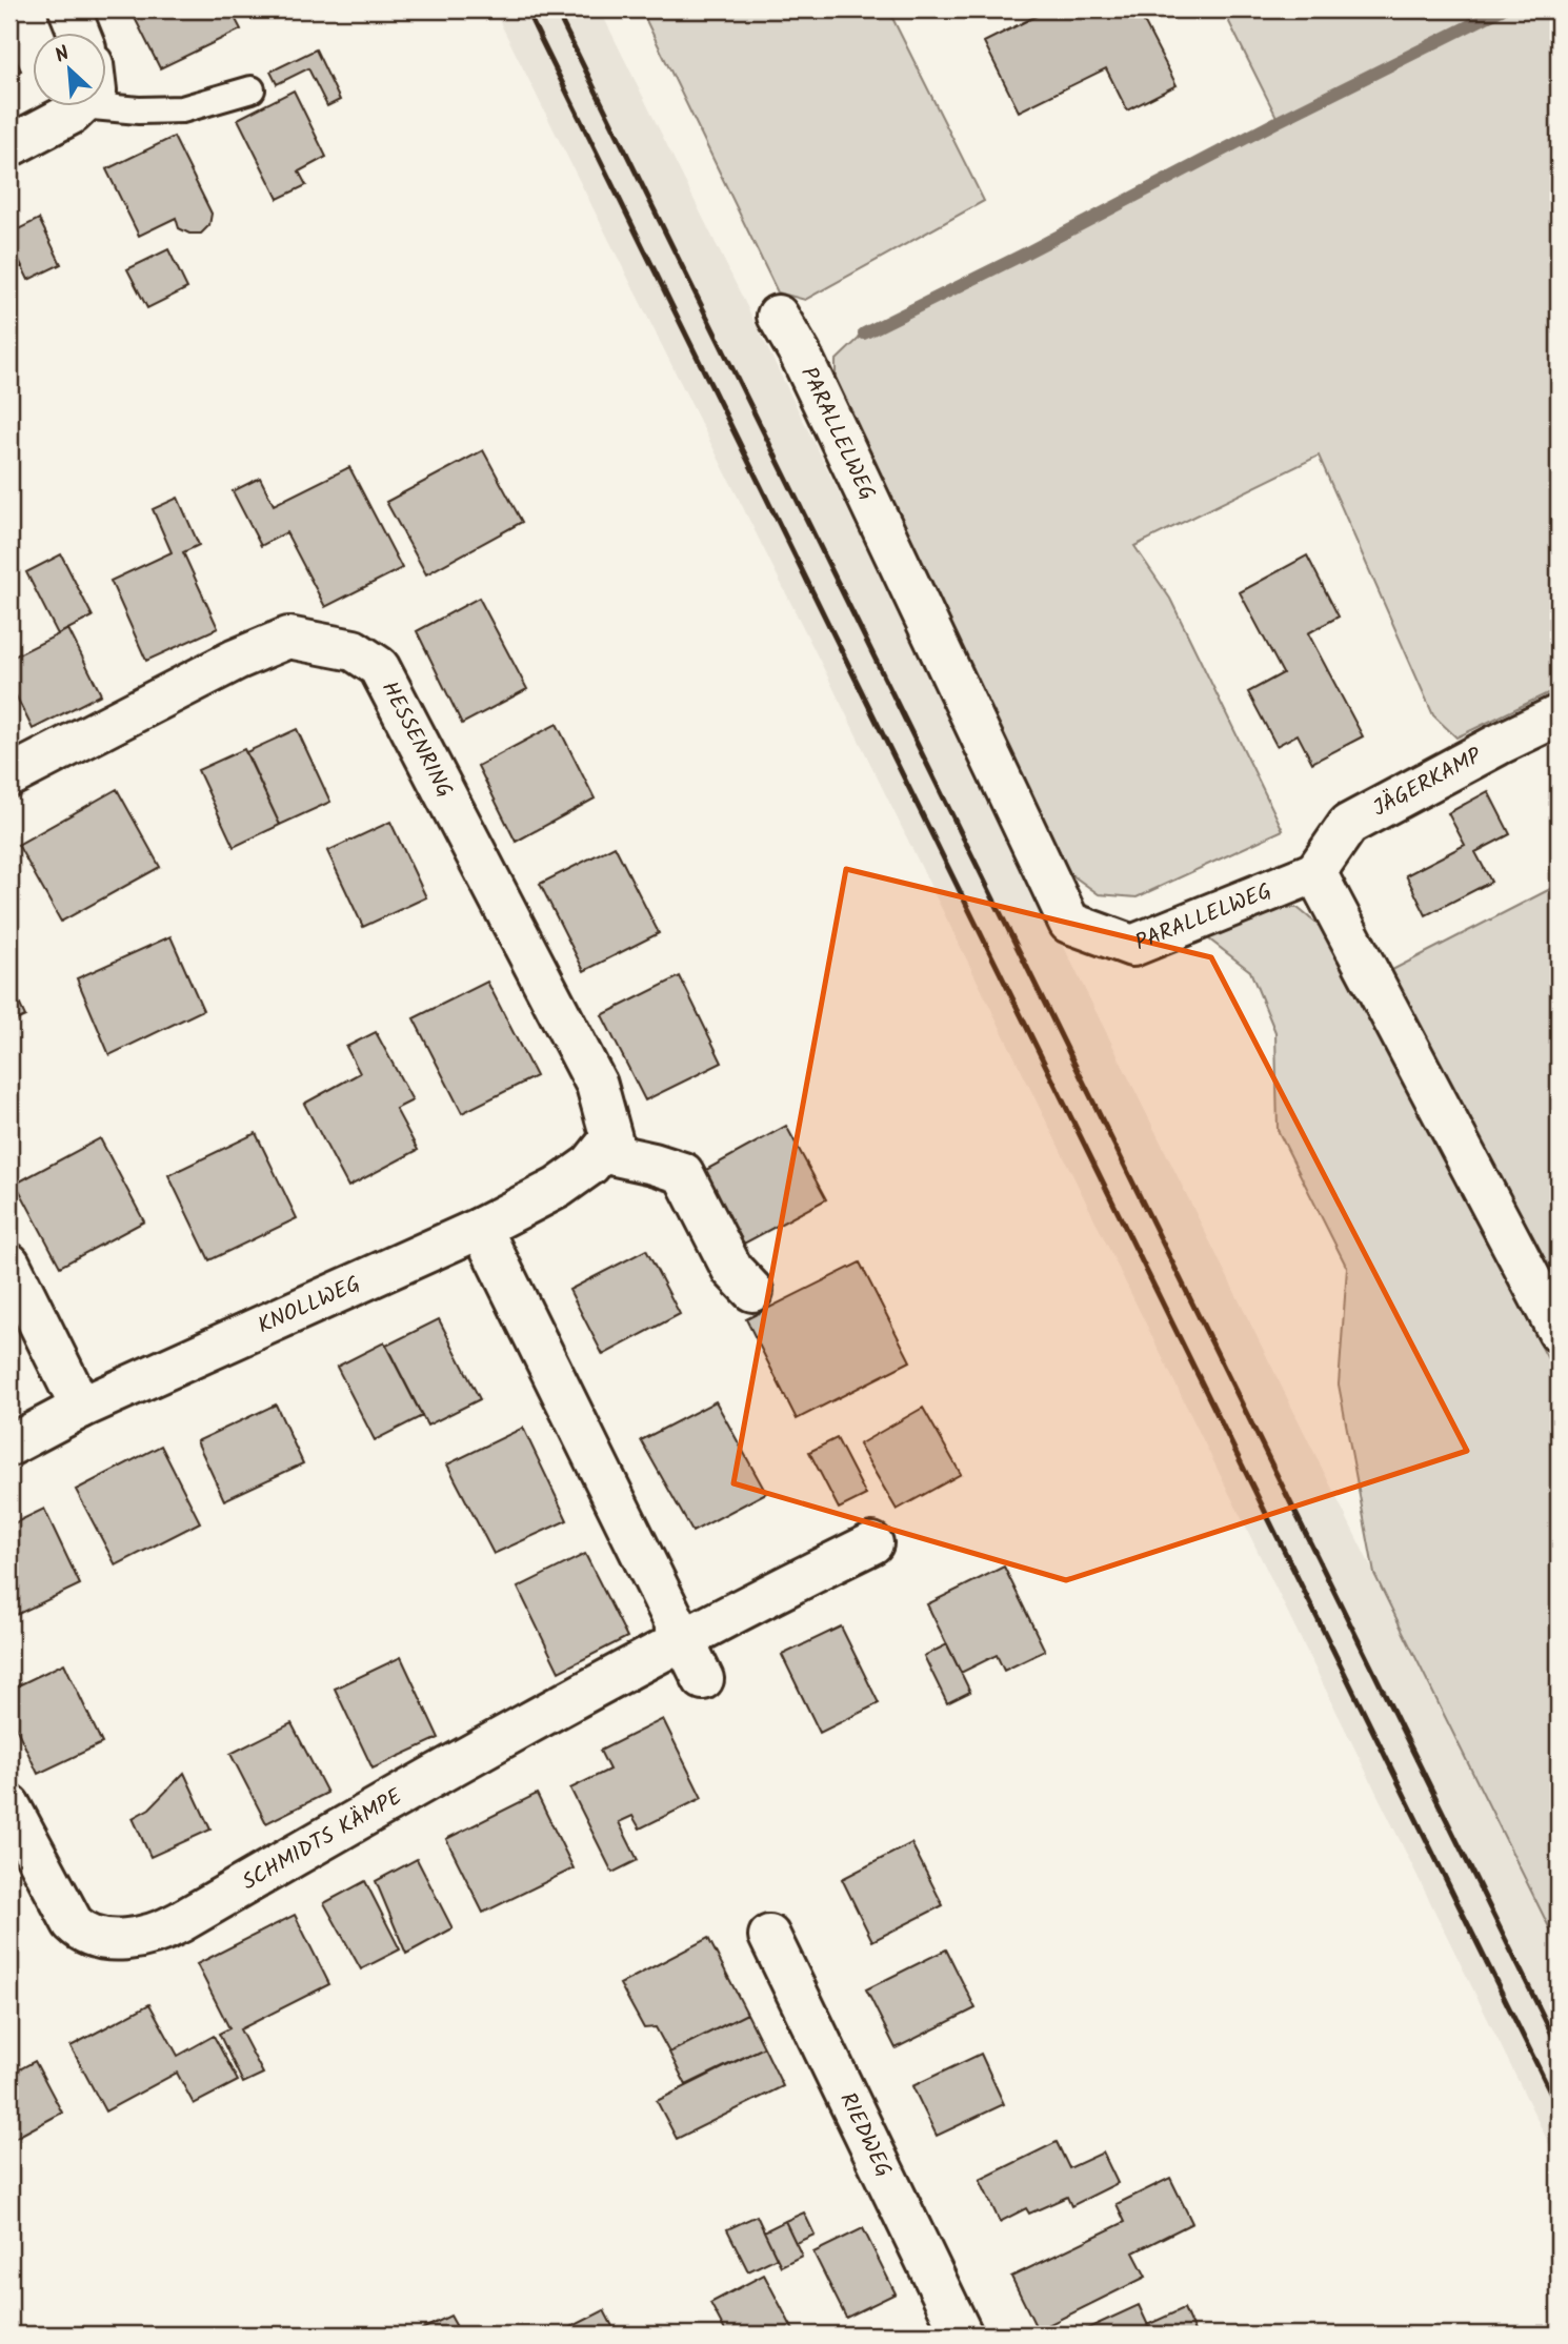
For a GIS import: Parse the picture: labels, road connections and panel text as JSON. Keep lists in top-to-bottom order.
{
  "streets": {
    "street": [
      "PARALLELWEG",
      "HESSENRING",
      "JÄGERKAMP",
      "KNOLLWEG",
      "SCHMIDTS KÄMPE",
      "RIEDWEG"
    ]
  },
  "crossings": [
    ["PARALLELWEG", "JÄGERKAMP"],
    ["HESSENRING", "KNOLLWEG"]
  ],
  "north": "top left"
}
